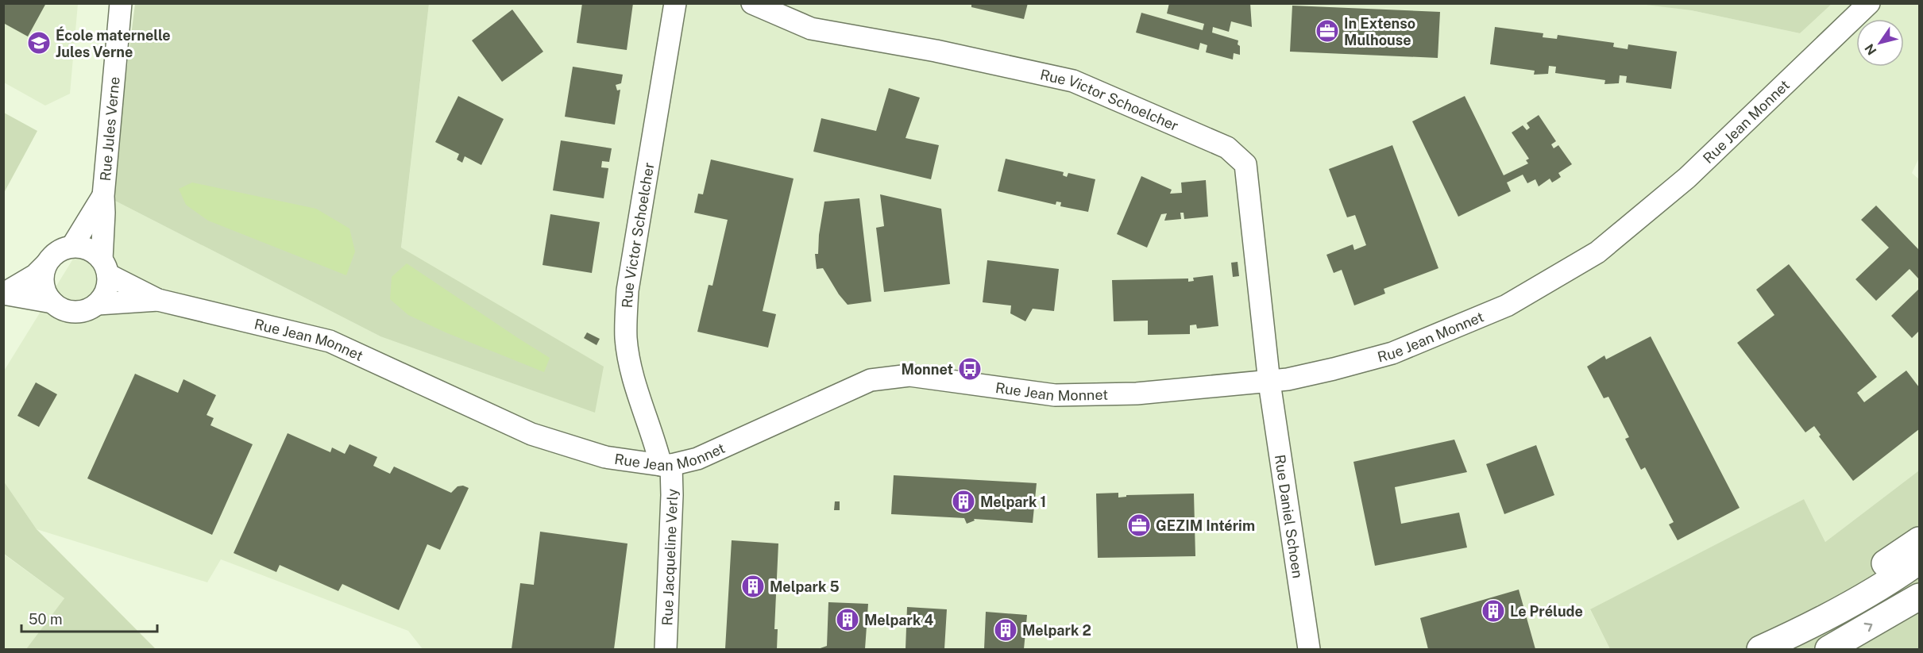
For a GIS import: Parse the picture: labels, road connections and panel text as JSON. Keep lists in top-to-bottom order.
{
  "streets": {
    "street": [
      "Rue Victor Schoelcher",
      "Rue Jean Monnet",
      "Rue Jules Verne",
      "Rue Daniel Schoen",
      "Rue Jacqueline Verly"
    ]
  },
  "crossings": [
    ["Rue Victor Schoelcher", "Rue Jean Monnet"],
    ["Rue Victor Schoelcher", "Rue Daniel Schoen"],
    ["Rue Victor Schoelcher", "Rue Jacqueline Verly"],
    ["Rue Jean Monnet", "Rue Jules Verne"],
    ["Rue Jean Monnet", "Rue Daniel Schoen"],
    ["Rue Jean Monnet", "Rue Jacqueline Verly"]
  ],
  "places": {
    "office": ["In Extenso Mulhouse", "GEZIM Intérim"],
    "school or university": ["École maternelle Jules Verne"],
    "bus stop": ["Monnet"],
    "building": [
      "Melpark 1",
      "Melpark 5",
      "Le Prélude",
      "Melpark 4",
      "Melpark 2"
    ]
  },
  "scale_bar": "50 m",
  "north": "bottom left"
}
